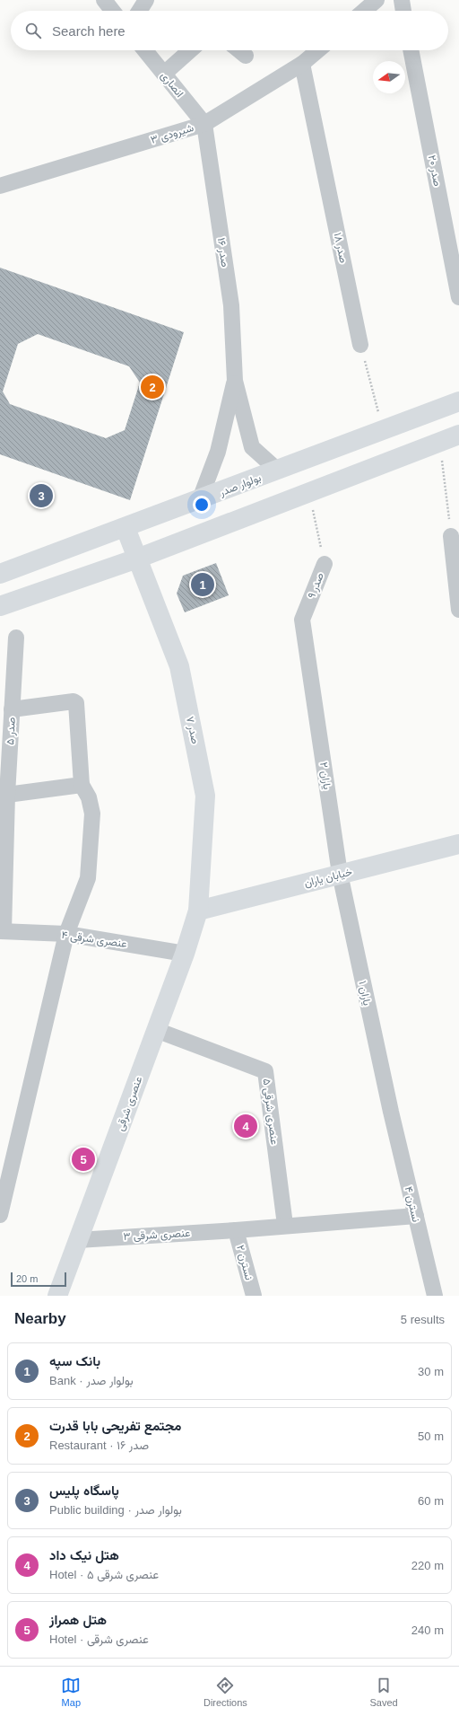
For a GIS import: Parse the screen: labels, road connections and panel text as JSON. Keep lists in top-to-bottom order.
{
  "streets": {
    "street": [
      "انصاری",
      "شیرودی ۳",
      "صدر ۲۰",
      "صدر ۱۸",
      "صدر ۱۶",
      "بولوار صدر",
      "صدر ۹",
      "صدر ۷",
      "صدر ۵",
      "یاران ۲",
      "خیابان یاران",
      "عنصری شرقی ۴",
      "یاران ۱",
      "عنصری شرقی",
      "عنصری شرقی ۵",
      "نسترن ۴",
      "عنصری شرقی ۳",
      "نسترن ۲"
    ]
  },
  "crossings": [
    ["انصاری", "شیرودی ۳"],
    ["انصاری", "صدر ۱۶"],
    ["شیرودی ۳", "صدر ۱۸"],
    ["شیرودی ۳", "صدر ۱۶"],
    ["صدر ۱۶", "بولوار صدر"],
    ["بولوار صدر", "صدر ۷"],
    ["صدر ۹", "یاران ۲"],
    ["صدر ۷", "خیابان یاران"],
    ["صدر ۷", "عنصری شرقی"],
    ["صدر ۵", "عنصری شرقی ۴"],
    ["یاران ۲", "خیابان یاران"],
    ["یاران ۲", "یاران ۱"],
    ["خیابان یاران", "یاران ۱"],
    ["خیابان یاران", "عنصری شرقی"],
    ["عنصری شرقی ۴", "عنصری شرقی"],
    ["یاران ۱", "نسترن ۴"],
    ["عنصری شرقی", "عنصری شرقی ۵"],
    ["عنصری شرقی", "عنصری شرقی ۳"],
    ["عنصری شرقی ۵", "عنصری شرقی ۳"],
    ["نسترن ۴", "عنصری شرقی ۳"],
    ["عنصری شرقی ۳", "نسترن ۲"]
  ],
  "scale_bar": "20 m",
  "north": "left",
  "page": {
    "search": "Search here",
    "pins": [
      "2",
      "3",
      "1",
      "4",
      "5"
    ],
    "scale": "20 m",
    "heading": ["Nearby", "5 results"],
    "list": [
      {
        "mark": "1",
        "name": "بانک سپه",
        "note": "Bank · بولوار صدر",
        "value": "30 m"
      },
      {
        "mark": "2",
        "name": "مجتمع تفریحی بابا قدرت",
        "note": "Restaurant · صدر ۱۶",
        "value": "50 m"
      },
      {
        "mark": "3",
        "name": "پاسگاه پلیس",
        "note": "Public building · بولوار صدر",
        "value": "60 m"
      },
      {
        "mark": "4",
        "name": "هتل نیک داد",
        "note": "Hotel · عنصری شرقی ۵",
        "value": "220 m"
      },
      {
        "mark": "5",
        "name": "هتل همراز",
        "note": "Hotel · عنصری شرقی",
        "value": "240 m"
      }
    ],
    "nav": ["Map", "Directions", "Saved"]
  }
}
